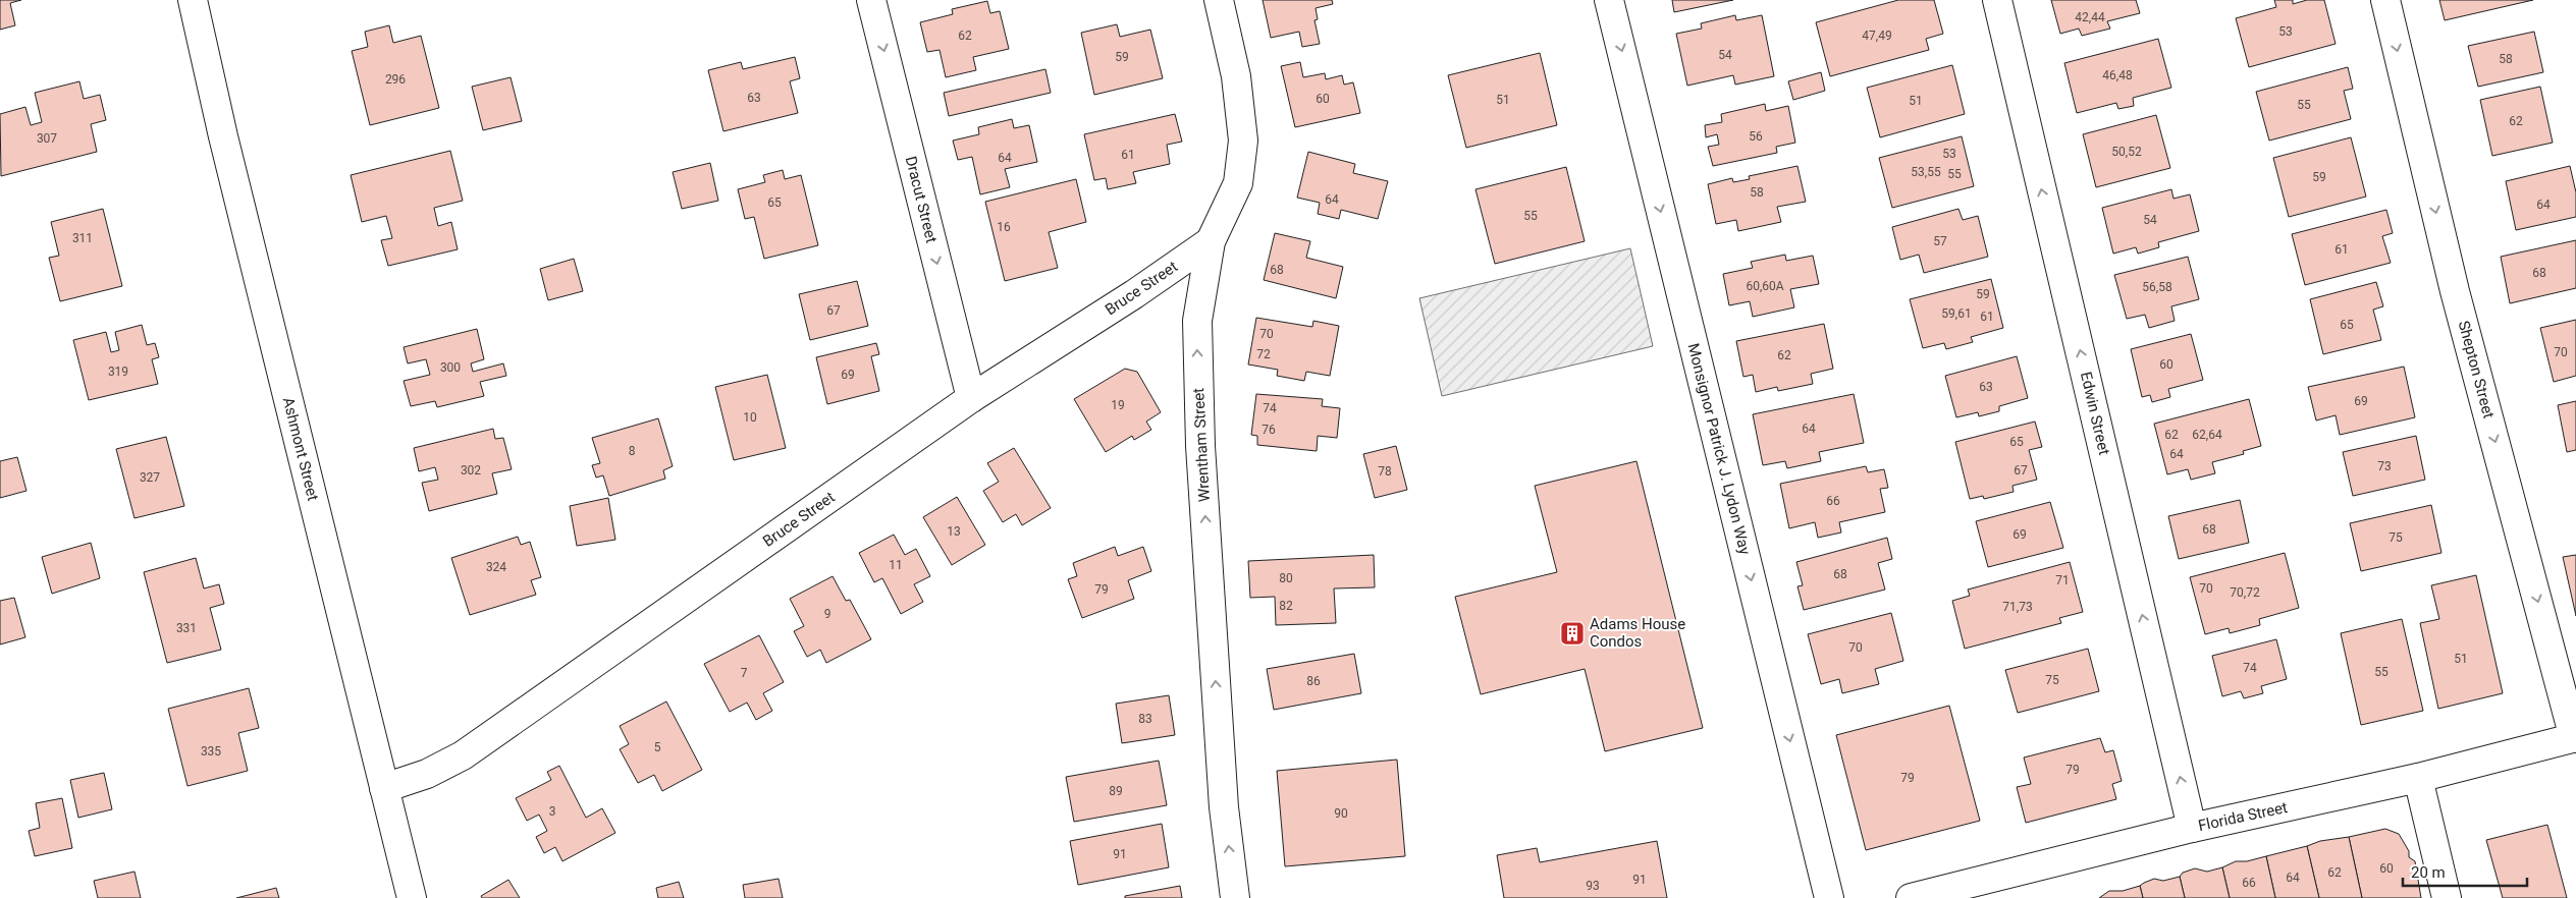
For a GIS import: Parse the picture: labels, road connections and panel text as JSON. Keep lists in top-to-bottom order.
{
  "streets": {
    "street": [
      "Dracut Street",
      "Bruce Street",
      "Shepton Street",
      "Edwin Street",
      "Wrentham Street",
      "Ashmont Street",
      "Monsignor Patrick J. Lydon Way",
      "Florida Street"
    ]
  },
  "crossings": [
    ["Dracut Street", "Bruce Street"],
    ["Bruce Street", "Wrentham Street"],
    ["Bruce Street", "Ashmont Street"],
    ["Shepton Street", "Florida Street"],
    ["Edwin Street", "Florida Street"]
  ],
  "one_way": [
    "Dracut Street",
    "Shepton Street",
    "Edwin Street",
    "Wrentham Street",
    "Monsignor Patrick J. Lydon Way"
  ],
  "places": {
    "building": ["Adams House Condos"]
  },
  "house_numbers": [
    "42,44",
    "53",
    "62",
    "47,49",
    "54",
    "59",
    "58",
    "46,48",
    "296",
    "63",
    "60",
    "51",
    "51",
    "55",
    "62",
    "56",
    "307",
    "50,52",
    "53",
    "61",
    "64",
    "53,55",
    "55",
    "59",
    "58",
    "64",
    "65",
    "64",
    "55",
    "54",
    "16",
    "311",
    "57",
    "61",
    "68",
    "68",
    "60,60A",
    "56,58",
    "59",
    "67",
    "59,61",
    "61",
    "65",
    "70",
    "70",
    "72",
    "62",
    "60",
    "300",
    "319",
    "69",
    "63",
    "69",
    "19",
    "74",
    "10",
    "64",
    "76",
    "62",
    "62,64",
    "65",
    "8",
    "64",
    "73",
    "302",
    "67",
    "78",
    "327",
    "66",
    "68",
    "13",
    "69",
    "75",
    "11",
    "324",
    "68",
    "80",
    "71",
    "70",
    "79",
    "70,72",
    "82",
    "71,73",
    "9",
    "331",
    "70",
    "51",
    "74",
    "55",
    "7",
    "75",
    "86",
    "83",
    "5",
    "335",
    "79",
    "79",
    "89",
    "3",
    "90",
    "91",
    "60",
    "62",
    "64",
    "91",
    "66",
    "93"
  ],
  "scale_bar": "20 m"
}
